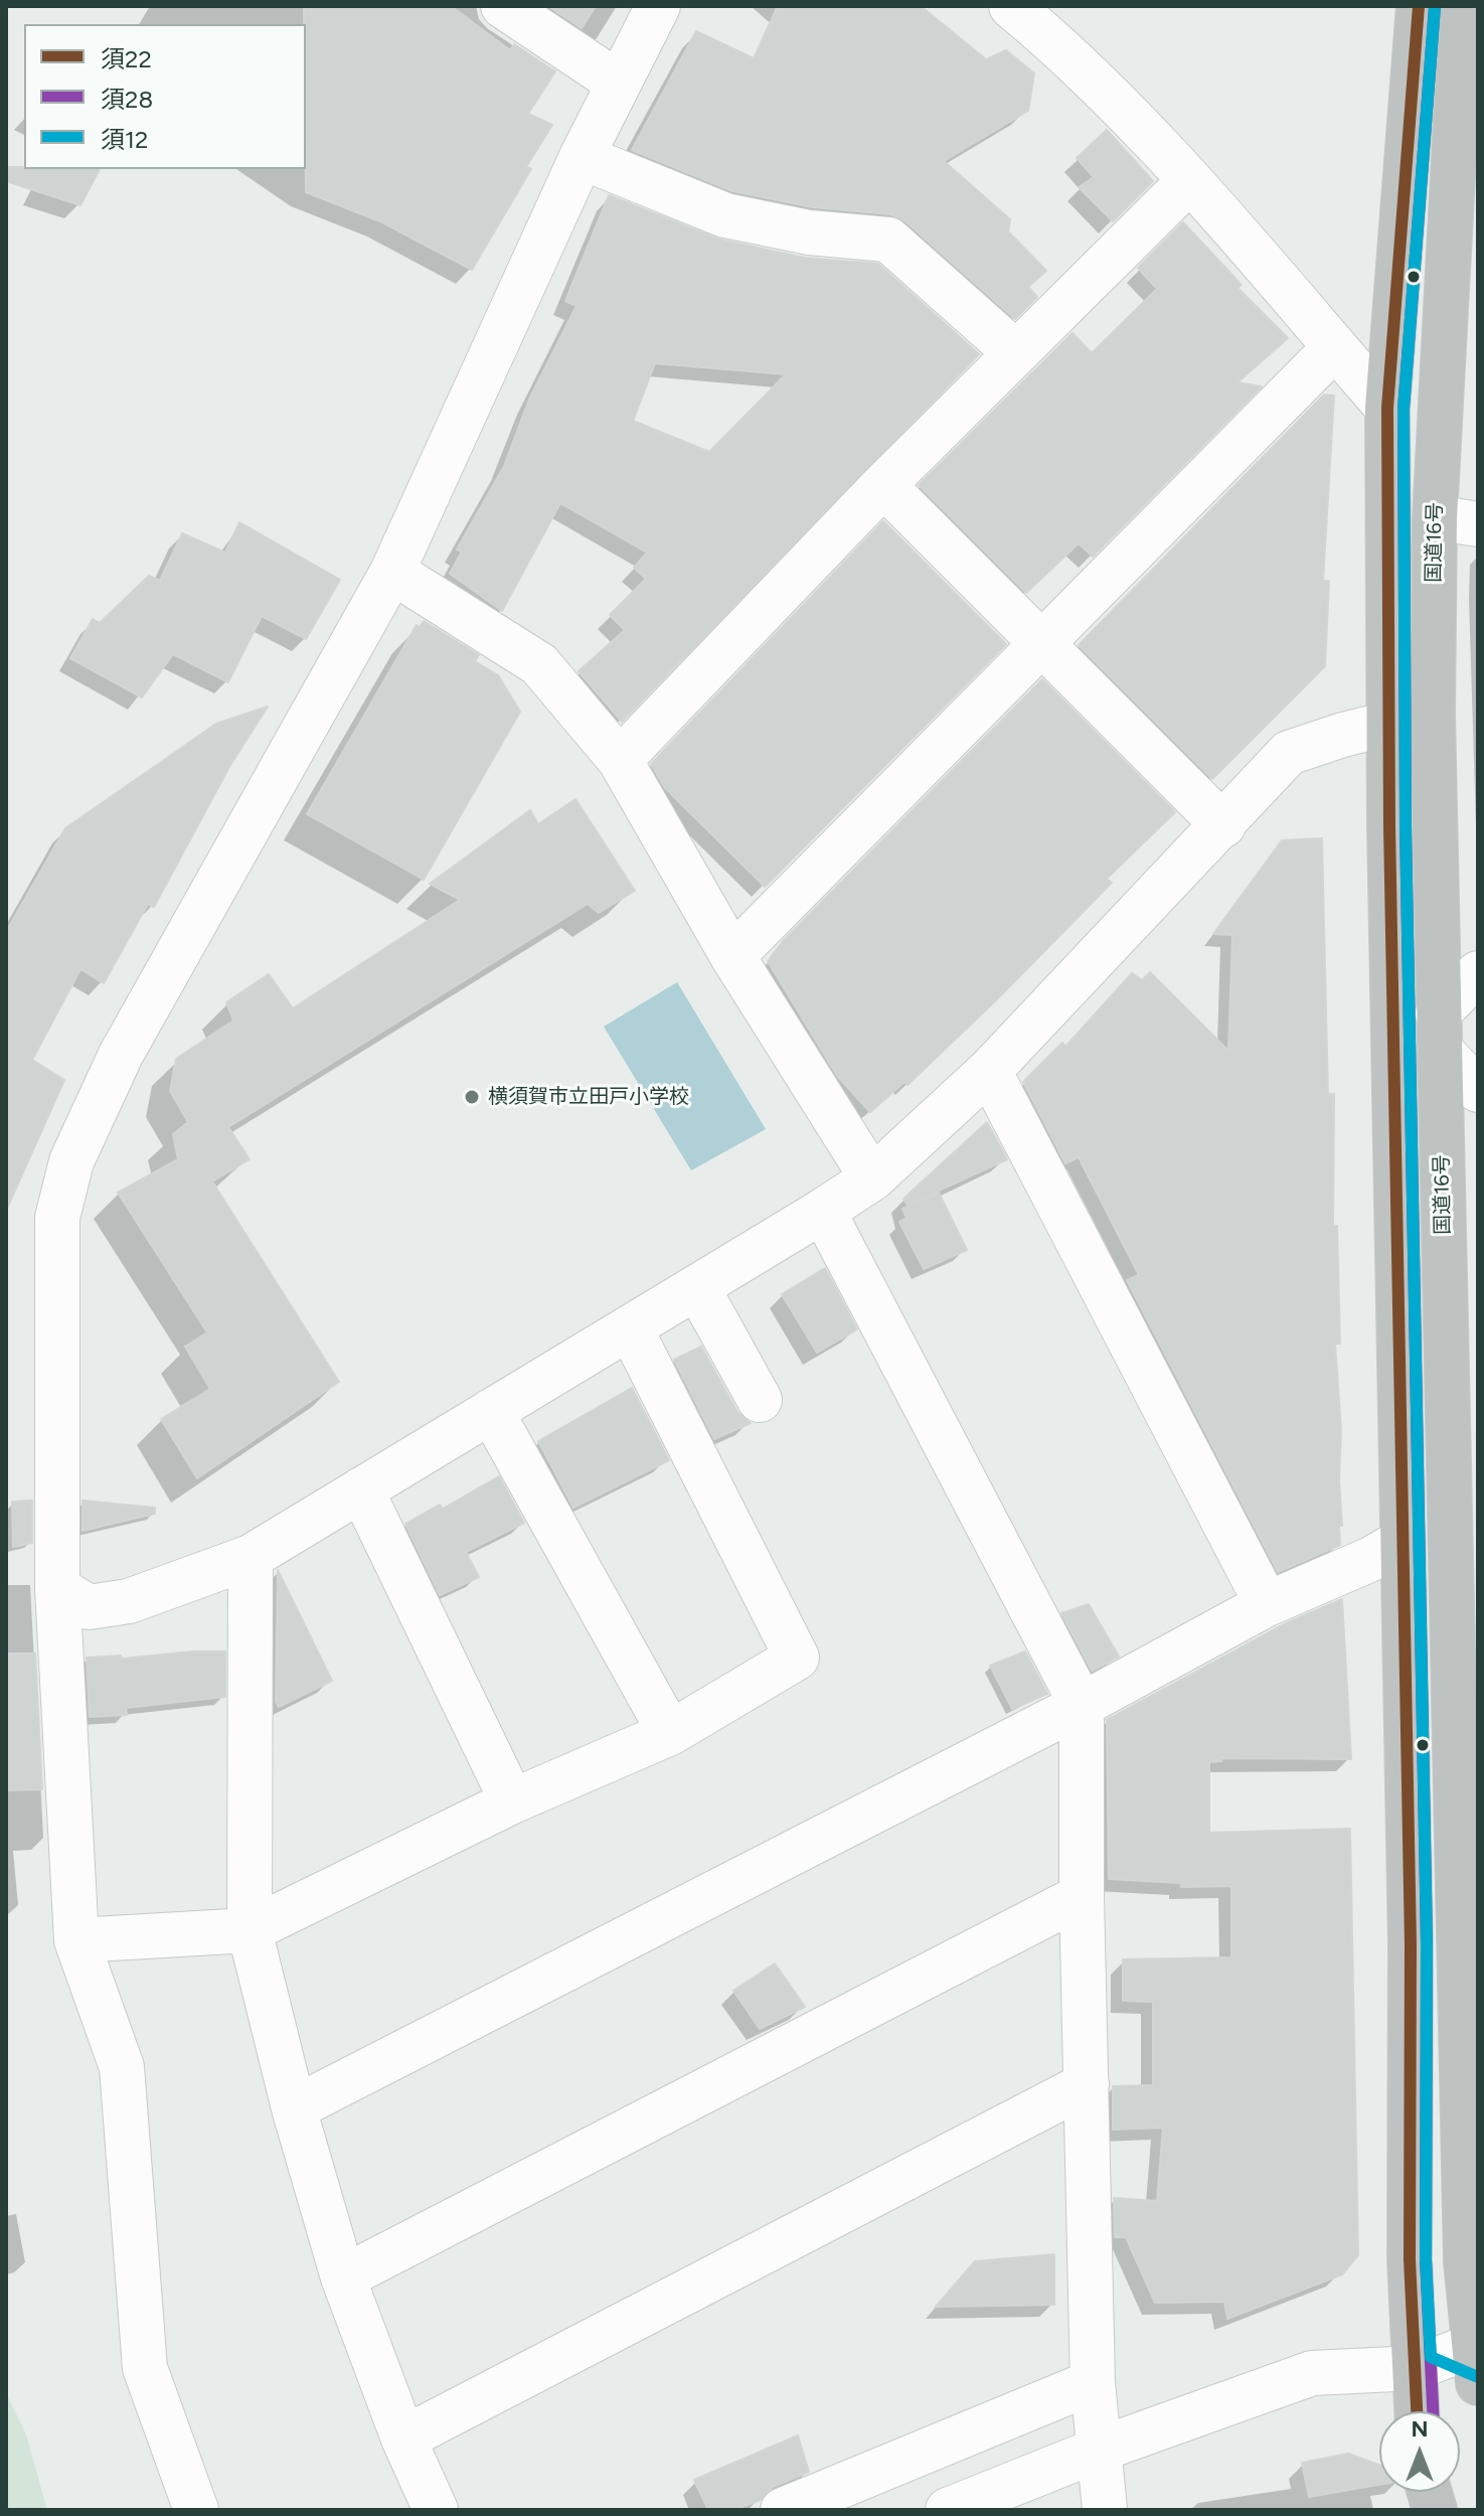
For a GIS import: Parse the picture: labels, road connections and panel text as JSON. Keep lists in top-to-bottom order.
{
  "streets": {
    "highway": ["国道16号"]
  },
  "places": ["横須賀市立田戸小学校"],
  "lines": ["transit line 須22", "transit line 須28", "transit line 須12"],
  "legend": ["須22", "須28", "須12"],
  "north": "top"
}
